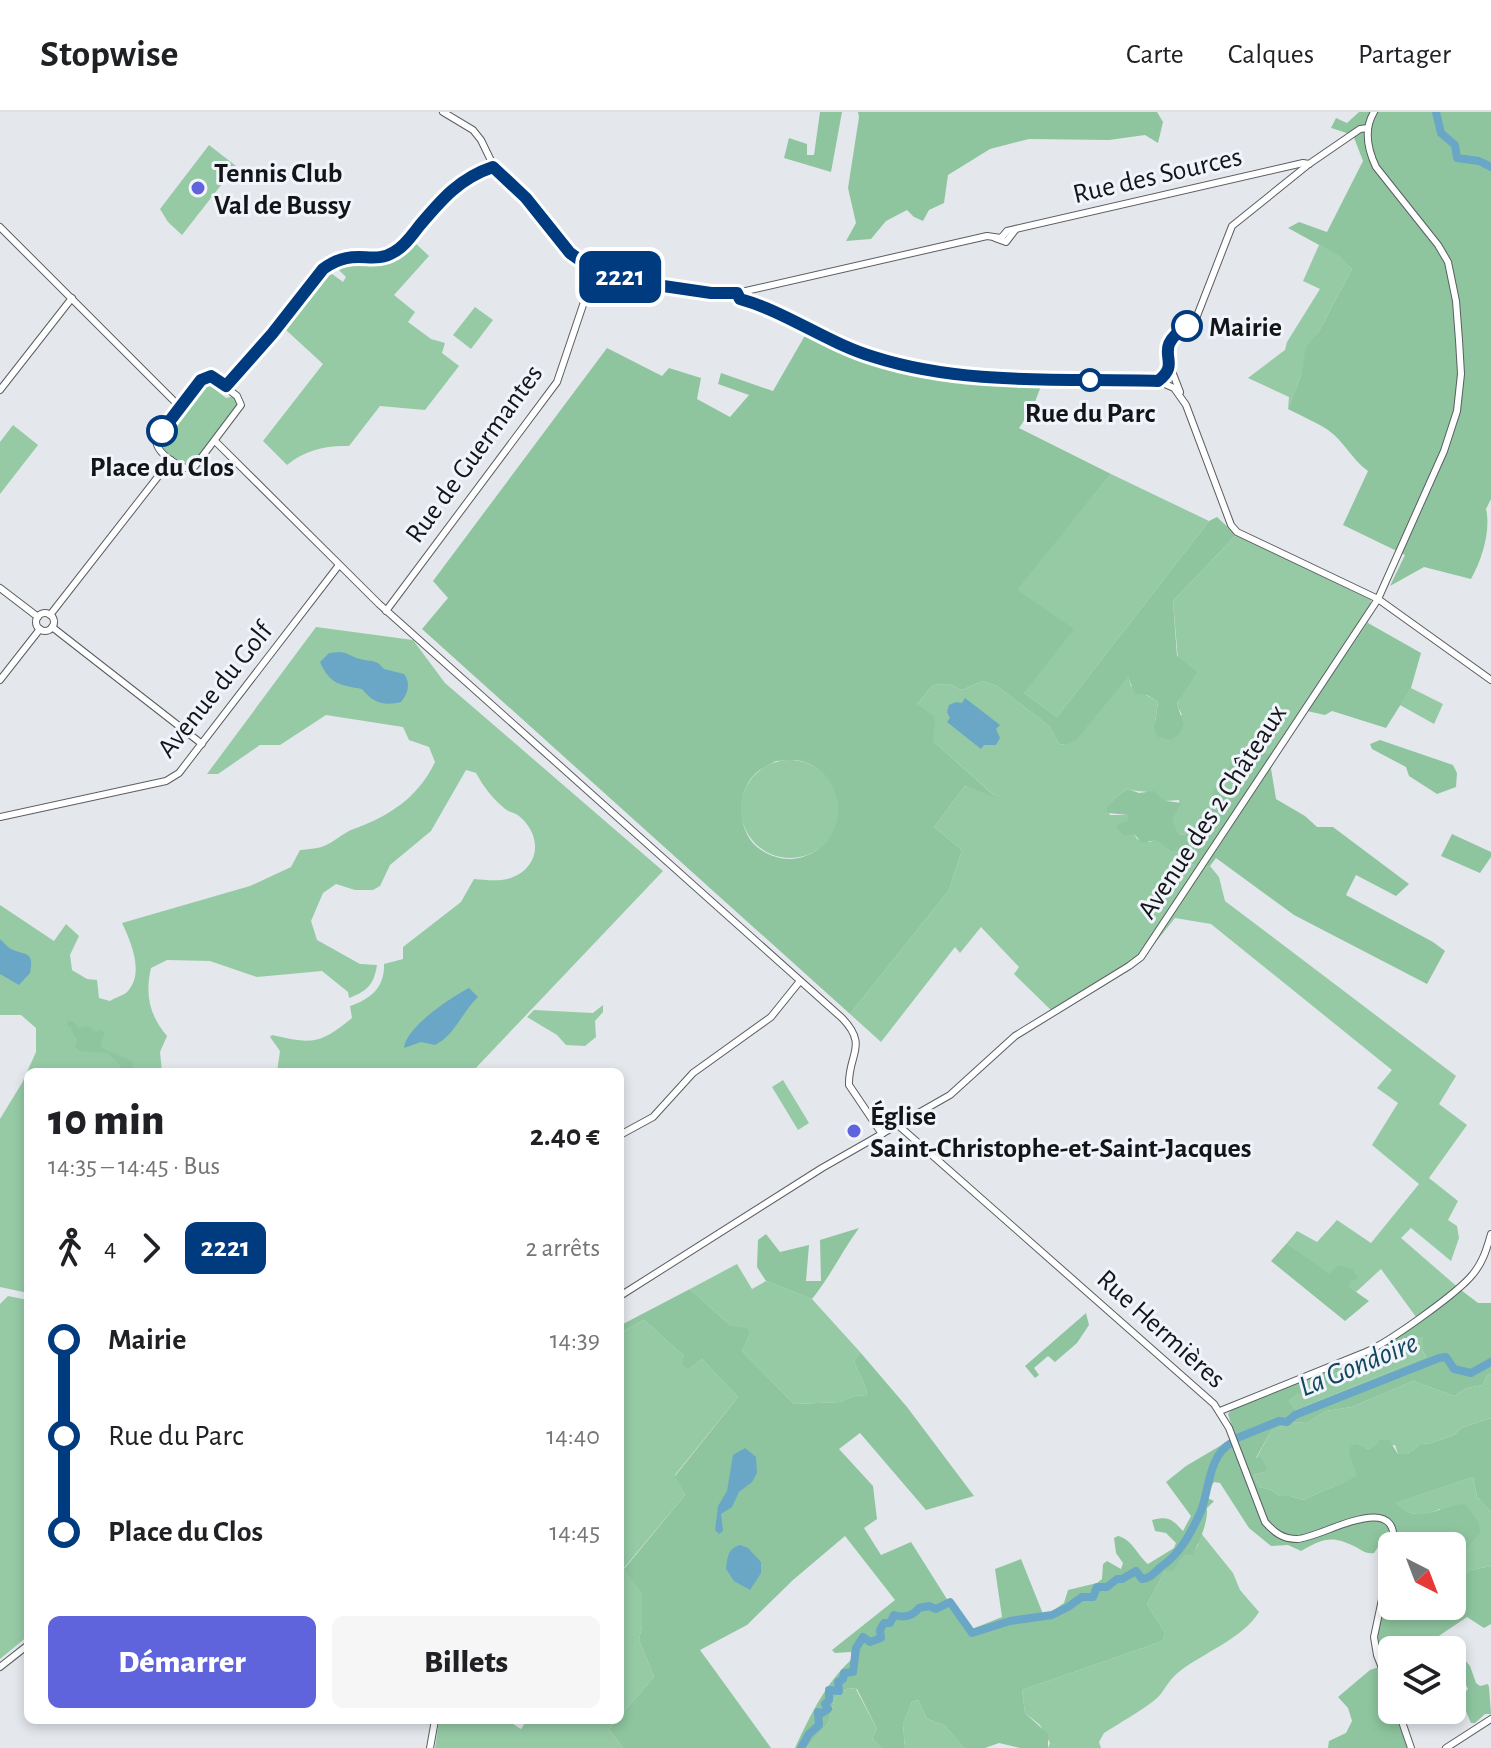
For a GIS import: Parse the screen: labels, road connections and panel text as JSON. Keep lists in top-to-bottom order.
{
  "streets": {
    "street": [
      "Rue des Sources",
      "Rue de Guermantes",
      "Avenue du Golf",
      "Avenue des 2 Châteaux",
      "Rue Hermières"
    ]
  },
  "crossings": [
    ["Avenue des 2 Châteaux", "Rue Hermières"]
  ],
  "water": ["La Gondoire"],
  "places": [
    "Tennis Club Val de Bussy",
    "Mairie",
    "Rue du Parc",
    "Place du Clos",
    "Église Saint-Christophe-et-Saint-Jacques"
  ],
  "lines": ["bus line 2221"],
  "north": "bottom right",
  "page": {
    "header": "Stopwise",
    "nav": ["Carte", "Calques", "Partager"],
    "on_map": "2221",
    "heading": ["10 min", "14:35 – 14:45 · Bus", "2.40 €"],
    "legs": ["4", "2221", "2 arrêts"],
    "list": [
      {
        "name": "Mairie",
        "value": "14:39"
      },
      {
        "name": "Rue du Parc",
        "value": "14:40"
      },
      {
        "name": "Place du Clos",
        "value": "14:45"
      }
    ],
    "buttons": ["Démarrer", "Billets"]
  }
}
